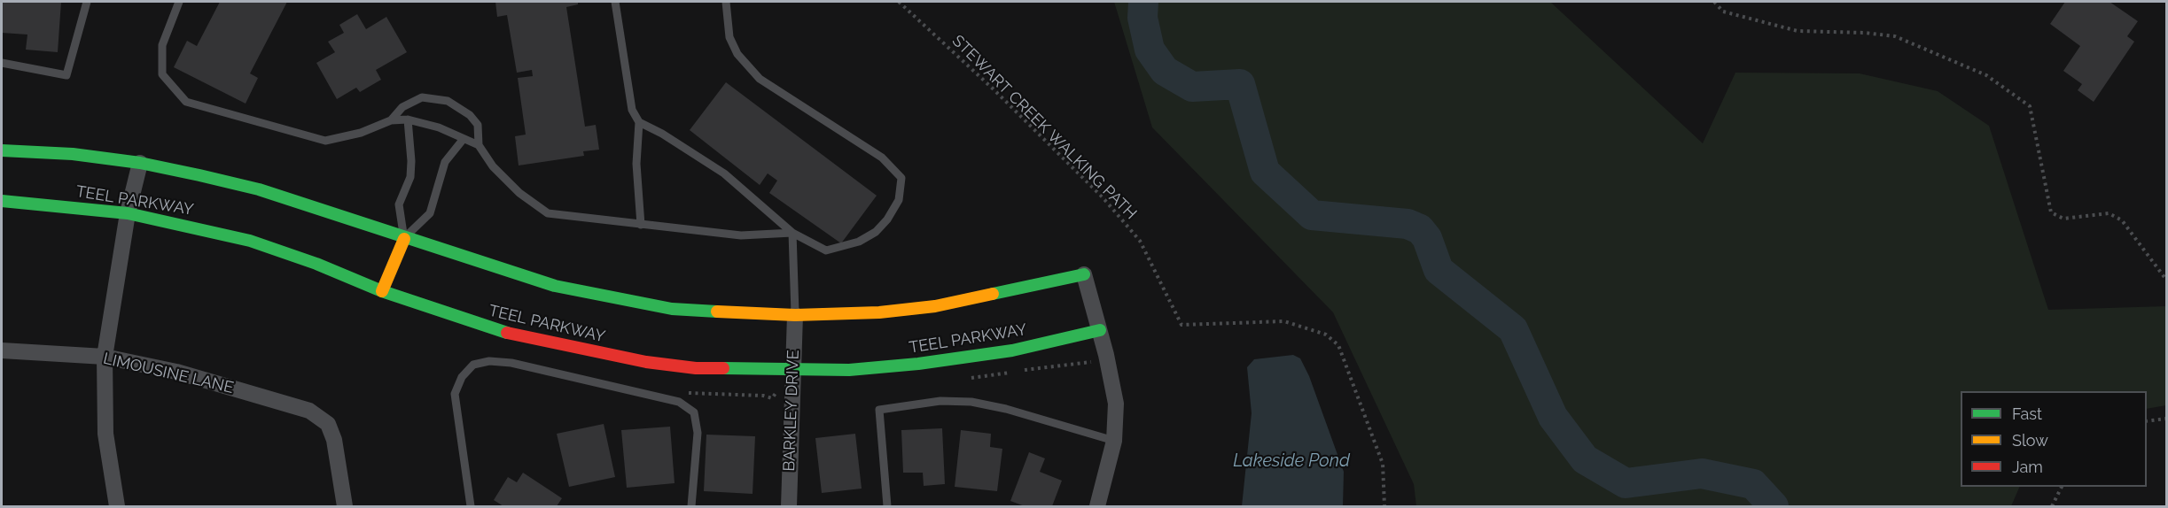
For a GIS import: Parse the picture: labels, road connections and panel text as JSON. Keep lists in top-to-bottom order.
{
  "streets": {
    "street": ["TEEL PARKWAY", "LIMOUSINE LANE", "BARKLEY DRIVE"],
    "path": ["STEWART CREEK WALKING PATH"]
  },
  "crossings": [
    ["TEEL PARKWAY", "BARKLEY DRIVE"]
  ],
  "water": ["Lakeside Pond"],
  "legend": ["Fast", "Slow", "Jam"]
}
